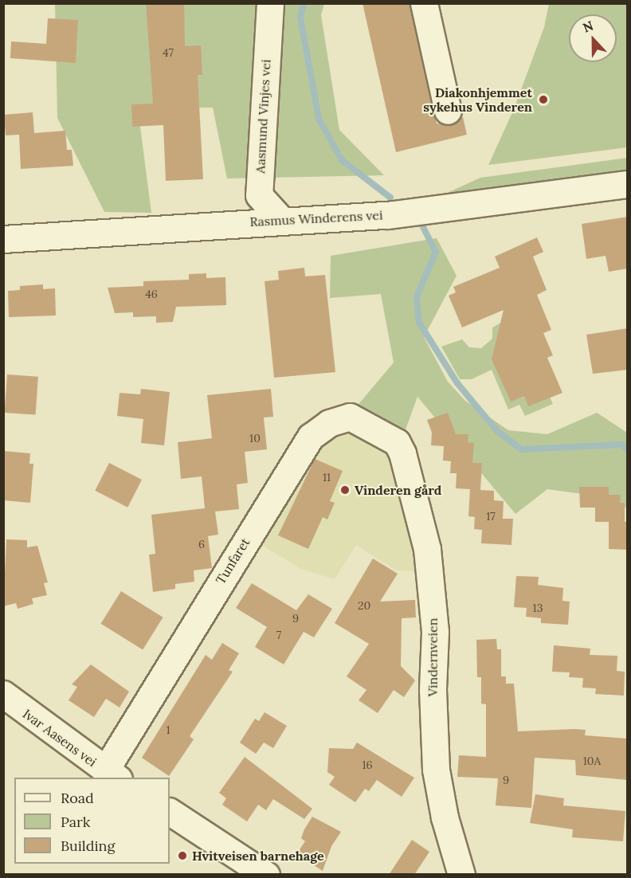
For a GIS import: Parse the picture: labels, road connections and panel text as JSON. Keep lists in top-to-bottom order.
{
  "streets": {
    "street": [
      "Aasmund Vinjes vei",
      "Rasmus Winderens vei",
      "Tunfaret",
      "Vindernveien",
      "Ivar Aasens vei"
    ]
  },
  "crossings": [
    ["Aasmund Vinjes vei", "Rasmus Winderens vei"],
    ["Tunfaret", "Vindernveien"],
    ["Tunfaret", "Ivar Aasens vei"]
  ],
  "places": ["Diakonhjemmet sykehus Vinderen", "Vinderen gård", "Hvitveisen barnehage"],
  "house_numbers": [
    "47",
    "46",
    "10",
    "11",
    "17",
    "6",
    "20",
    "13",
    "9",
    "7",
    "1",
    "10A",
    "16",
    "9"
  ],
  "legend": ["Road", "Park", "Building"],
  "north": "top"
}
